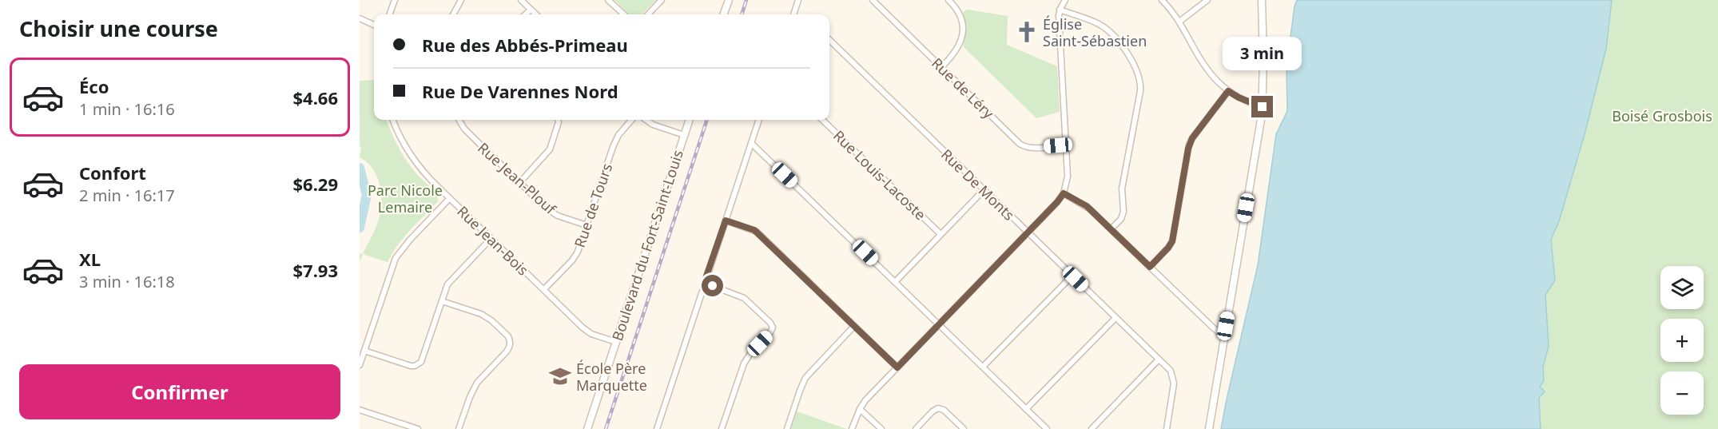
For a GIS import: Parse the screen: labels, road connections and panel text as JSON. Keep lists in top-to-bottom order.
{
  "streets": {
    "street": [
      "Rue de Léry",
      "Rue Louis-Lacoste",
      "Rue Jean-Plouf",
      "Rue De Monts",
      "Rue de Tours",
      "Rue Jean-Bois",
      "Boulevard du Fort-Saint-Louis"
    ]
  },
  "crossings": [
    ["Rue Jean-Plouf", "Rue de Tours"],
    ["Rue de Tours", "Rue Jean-Bois"],
    ["Rue Jean-Bois", "Boulevard du Fort-Saint-Louis"]
  ],
  "parks": ["Boisé Grosbois", "Parc Nicole Lemaire"],
  "places": {
    "church": ["Église Saint-Sébastien"],
    "school or university": ["École Père Marquette"]
  },
  "page": {
    "heading": "Choisir une course",
    "banner": ["Rue des Abbés-Primeau", "Rue De Varennes Nord"],
    "bubble": "3 min",
    "list": [
      {
        "name": "Éco",
        "note": "1 min · 16:16",
        "value": "$4.66"
      },
      {
        "name": "Confort",
        "note": "2 min · 16:17",
        "value": "$6.29"
      },
      {
        "name": "XL",
        "note": "3 min · 16:18",
        "value": "$7.93"
      }
    ],
    "map_buttons": ["+", "−"],
    "buttons": "Confirmer"
  }
}
